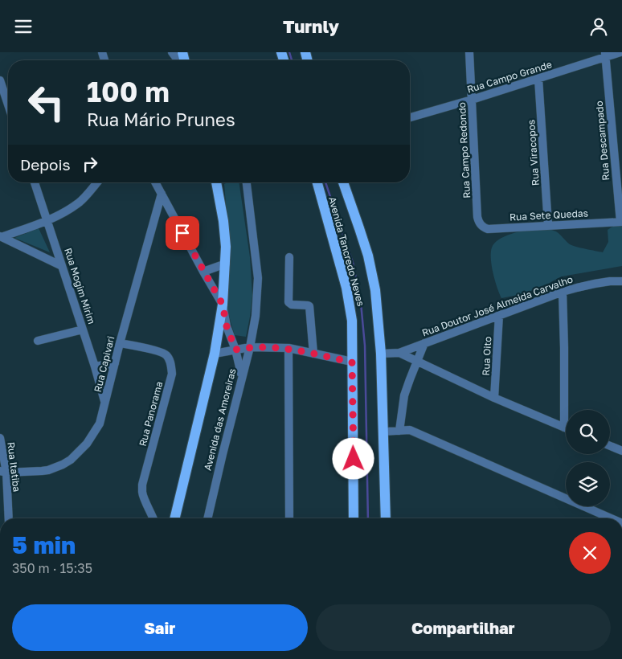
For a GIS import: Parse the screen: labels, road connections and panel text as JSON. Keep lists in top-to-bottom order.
{
  "streets": {
    "main road": ["Avenida Tancredo Neves", "Avenida das Amoreiras"],
    "street": [
      "Rua Campo Grande",
      "Rua Descampado",
      "Rua Campo Redondo",
      "Rua Viracopos",
      "Rua Sete Quedas",
      "Rua Mogim Mirim",
      "Rua Doutor José Almeida Carvalho",
      "Rua Oito",
      "Rua Capivari",
      "Rua Panorama",
      "Rua Itatiba"
    ]
  },
  "crossings": [
    ["Rua Campo Grande", "Rua Descampado"],
    ["Rua Campo Grande", "Rua Campo Redondo"],
    ["Rua Campo Grande", "Rua Viracopos"],
    ["Rua Descampado", "Rua Sete Quedas"],
    ["Rua Campo Redondo", "Rua Sete Quedas"],
    ["Rua Viracopos", "Rua Sete Quedas"],
    ["Rua Mogim Mirim", "Rua Capivari"],
    ["Rua Doutor José Almeida Carvalho", "Rua Oito"],
    ["Rua Capivari", "Rua Panorama"],
    ["Rua Capivari", "Rua Itatiba"]
  ],
  "page": {
    "header": "Turnly",
    "turn": ["100 m", "Rua Mário Prunes"],
    "then": "Depois",
    "heading": ["5 min", "350 m · 15:35"],
    "buttons": ["Sair", "Compartilhar"]
  }
}
